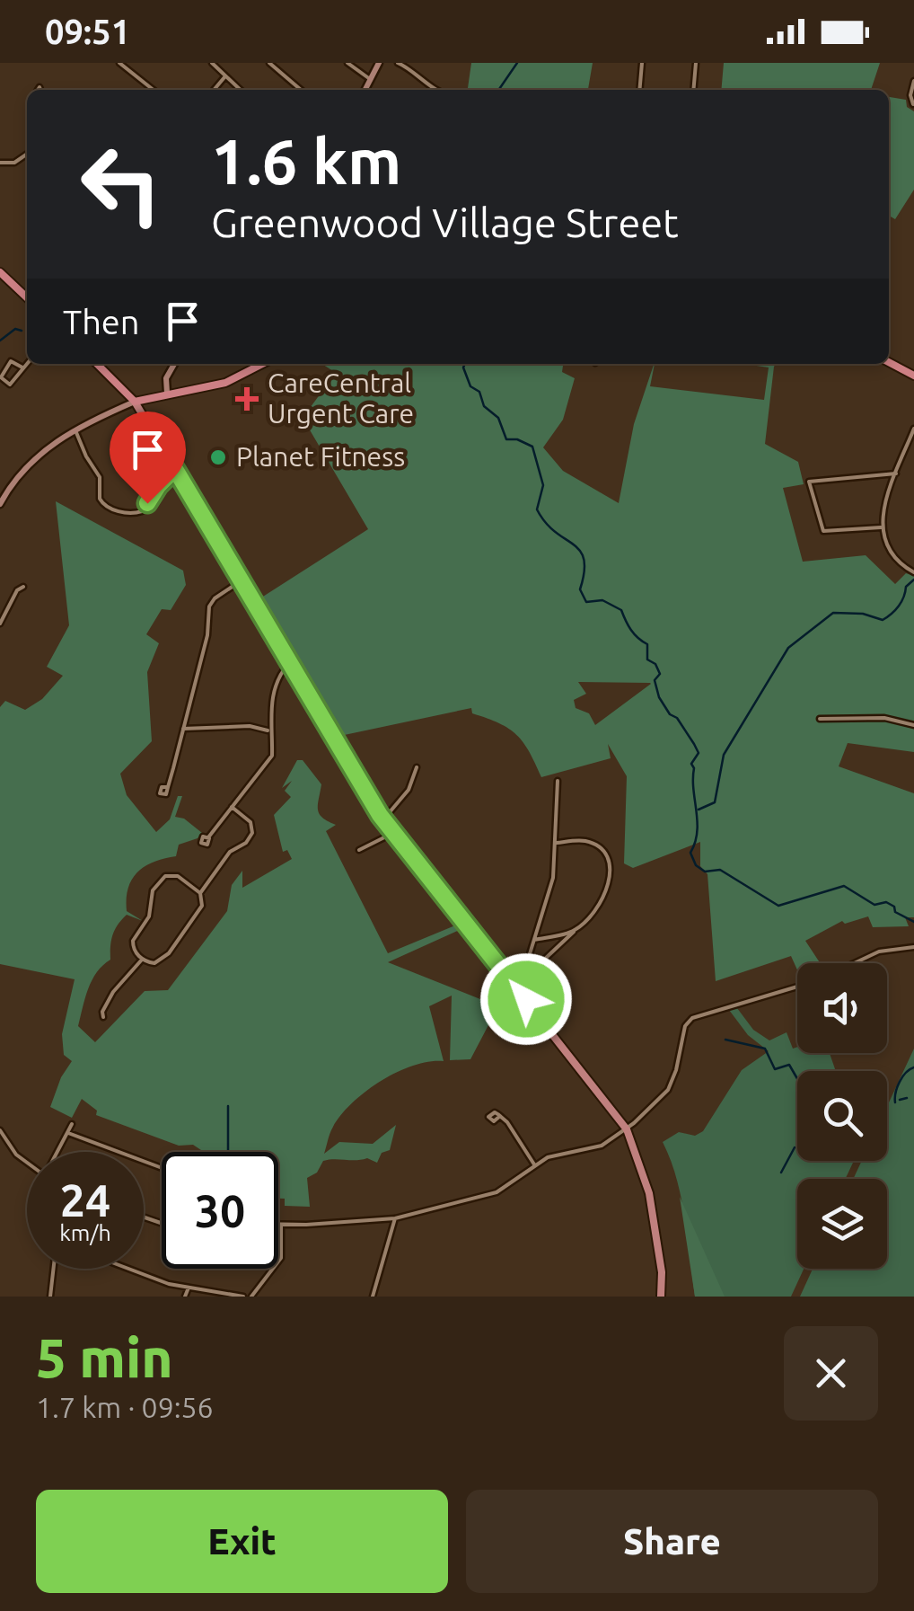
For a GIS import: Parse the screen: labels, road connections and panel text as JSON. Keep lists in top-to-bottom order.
{
  "places": {
    "health": ["CareCentral Urgent Care"],
    "other": ["Planet Fitness"]
  },
  "page": {
    "status": "09:51",
    "turn": ["1.6 km", "Greenwood Village Street"],
    "then": "Then",
    "speed": "24 km/h",
    "limit": "30",
    "heading": ["5 min", "1.7 km · 09:56"],
    "buttons": ["Exit", "Share"]
  }
}
